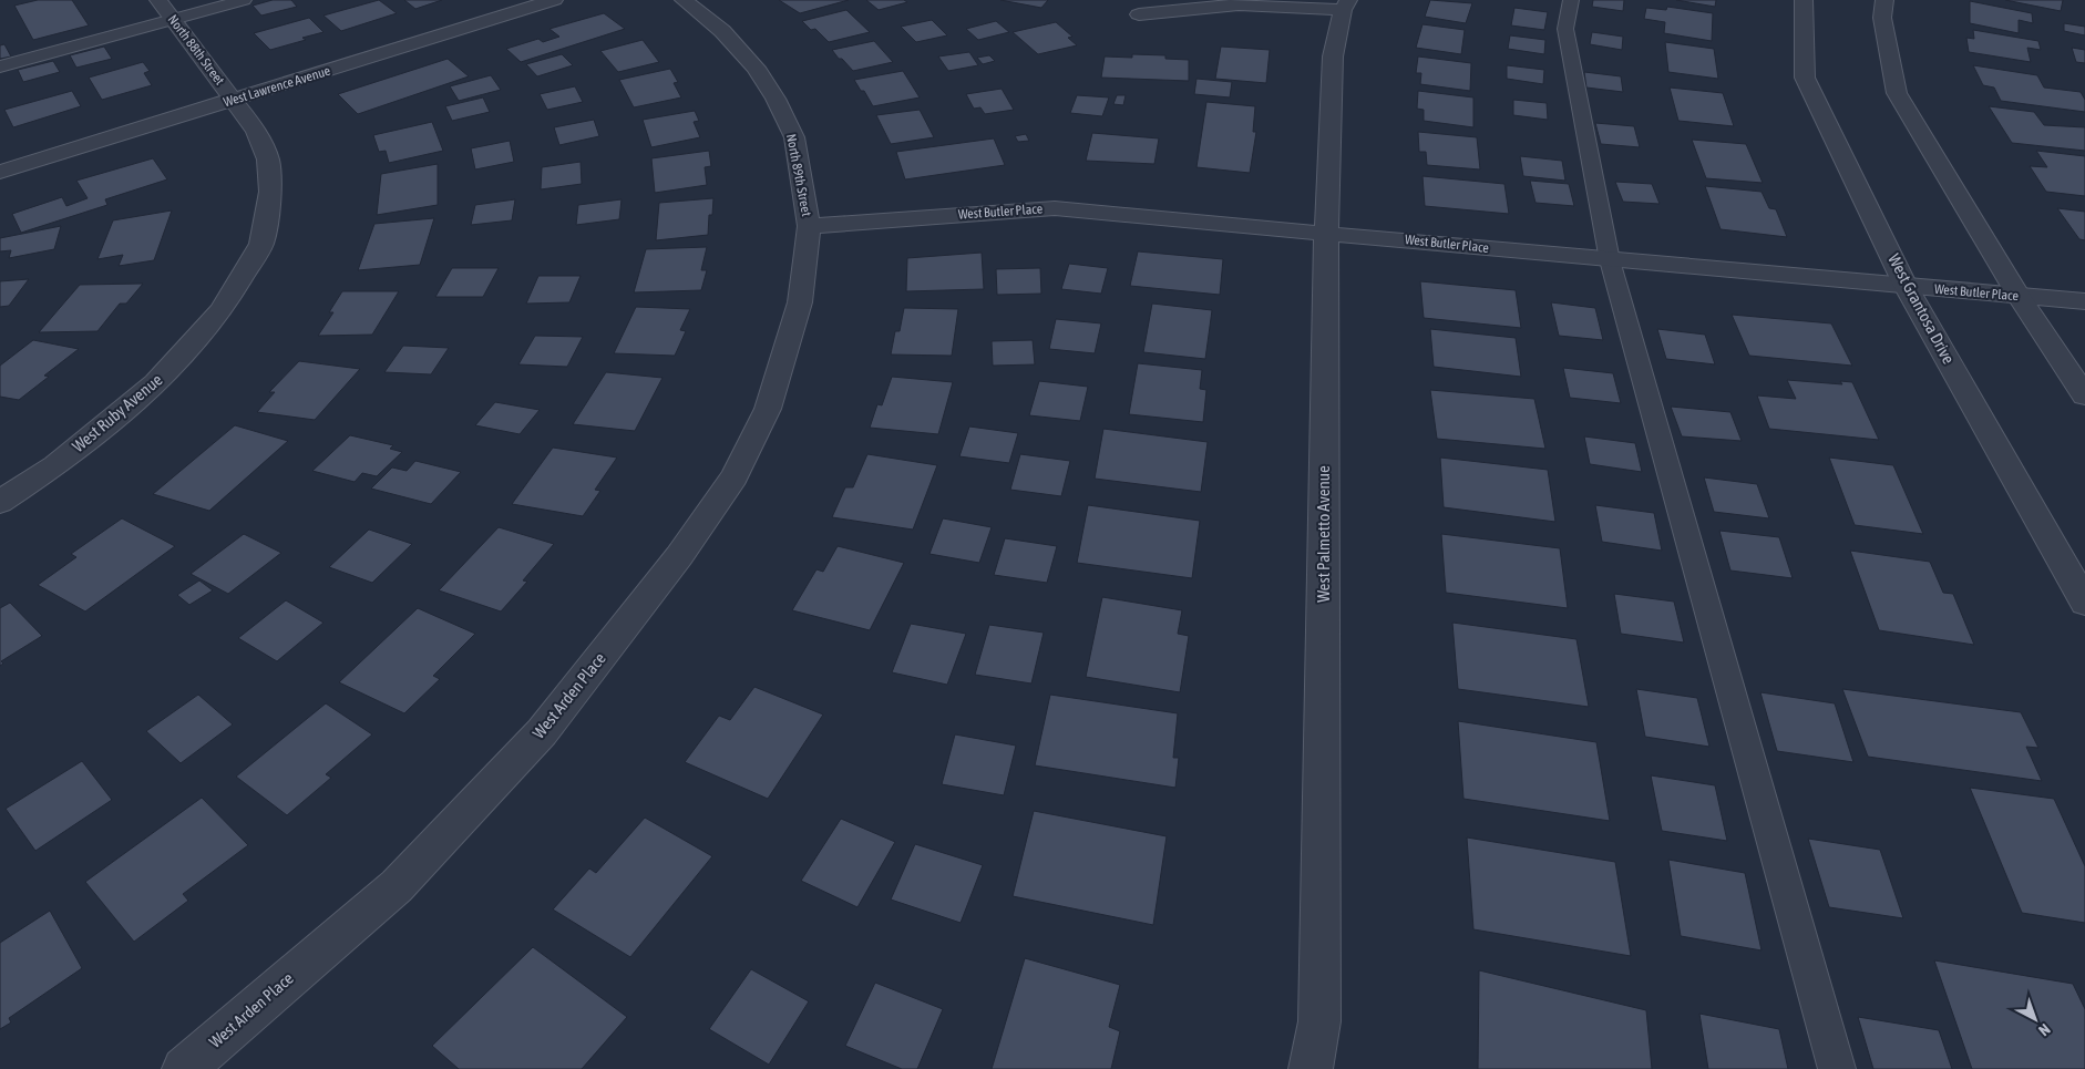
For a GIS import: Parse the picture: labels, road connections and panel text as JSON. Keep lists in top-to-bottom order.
{
  "streets": {
    "street": [
      "North 88th Street",
      "West Lawrence Avenue",
      "North 89th Street",
      "West Butler Place",
      "West Grantosa Drive",
      "West Ruby Avenue",
      "West Palmetto Avenue",
      "West Arden Place"
    ]
  },
  "crossings": [
    ["North 88th Street", "West Lawrence Avenue"],
    ["North 88th Street", "West Ruby Avenue"],
    ["North 89th Street", "West Butler Place"],
    ["North 89th Street", "West Arden Place"],
    ["West Butler Place", "West Grantosa Drive"],
    ["West Butler Place", "West Palmetto Avenue"],
    ["West Butler Place", "West Arden Place"]
  ],
  "north": "bottom right"
}
